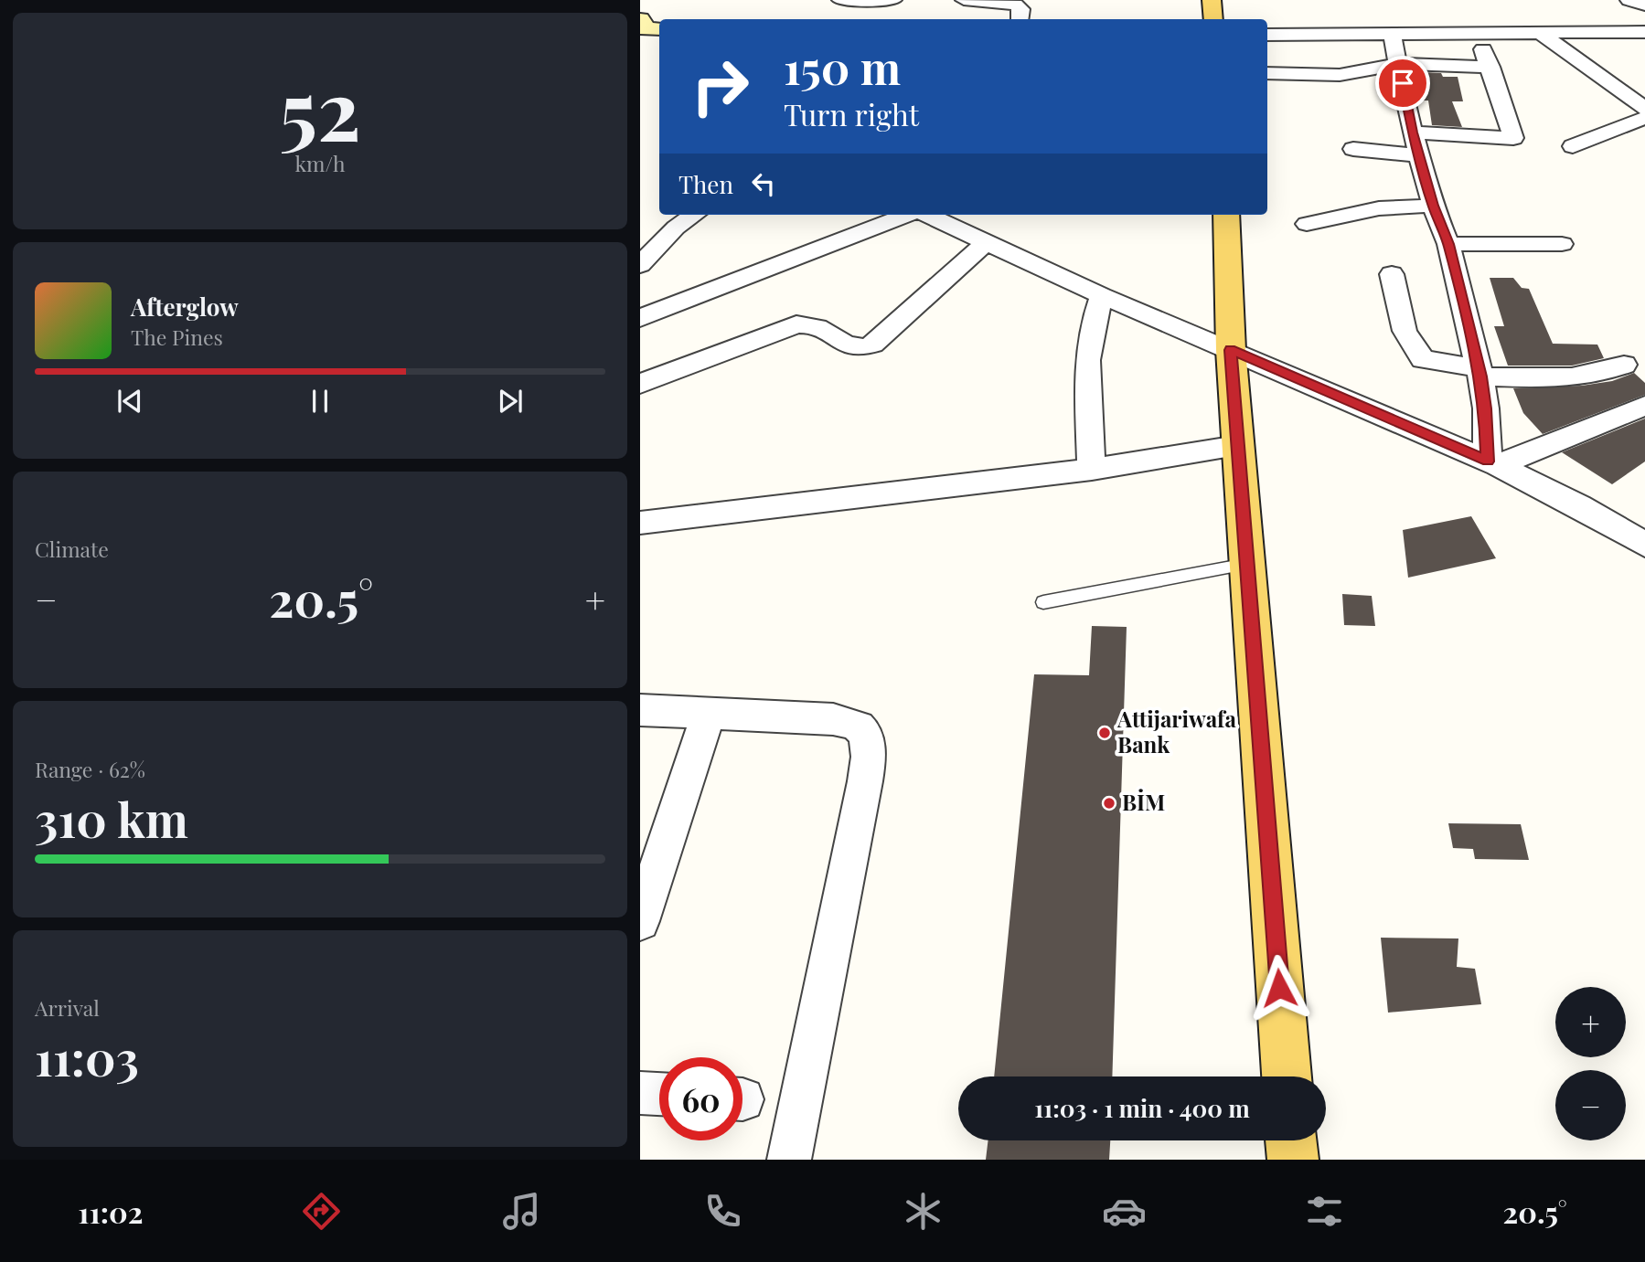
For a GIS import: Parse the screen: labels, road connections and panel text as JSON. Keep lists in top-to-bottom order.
{
  "places": ["Attijariwafa Bank", "BİM"],
  "page": {
    "tile": [
      ["52", "km/h"],
      "Climate",
      ["Range · 62%", "310 km"],
      ["Arrival", "11:03"]
    ],
    "turn": ["150 m", "Turn right"],
    "then": "Then",
    "song": ["Afterglow", "The Pines"],
    "heat": ["−", "20.5°", "+"],
    "map_buttons": ["+", "−"],
    "limit": "60",
    "trip": "11:03 · 1 min · 400 m",
    "tabs": ["11:02", "20.5°"]
  }
}
